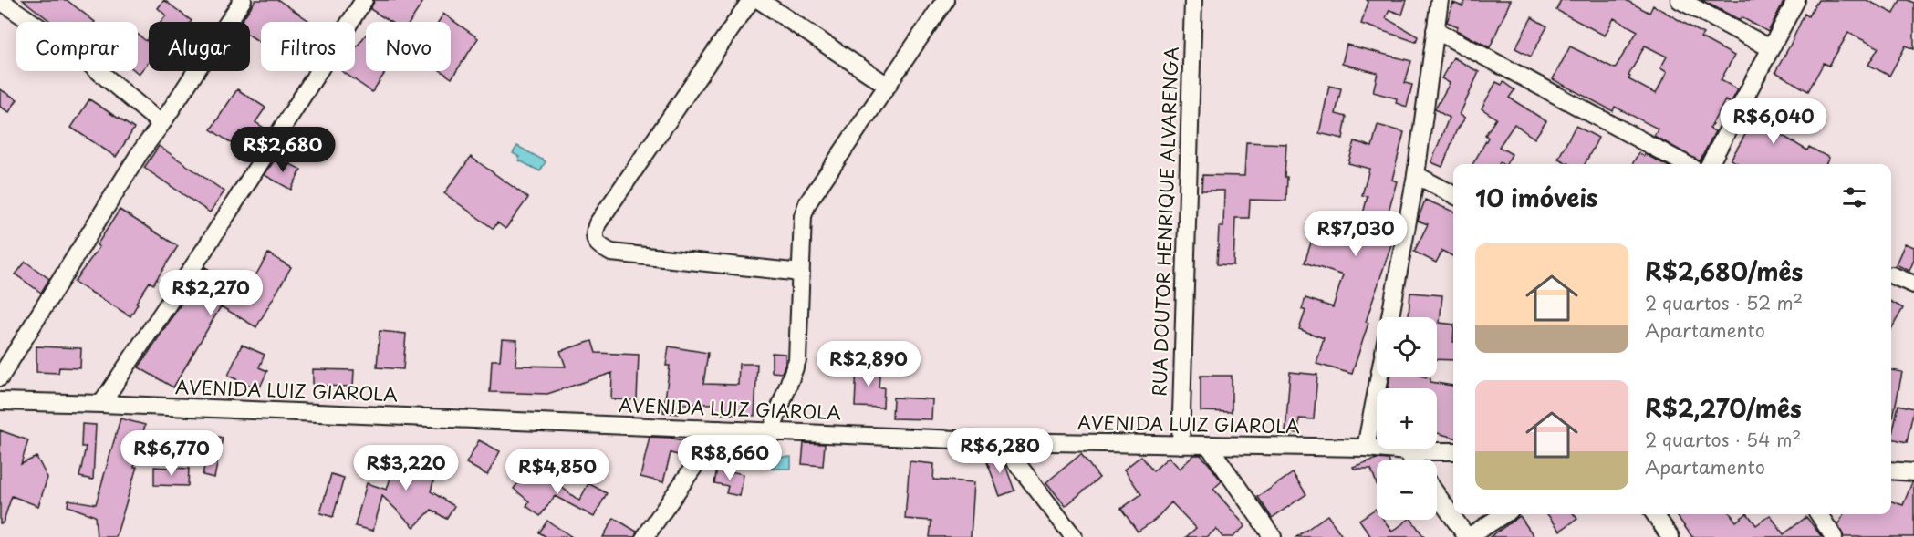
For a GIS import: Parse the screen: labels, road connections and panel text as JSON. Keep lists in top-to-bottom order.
{
  "streets": {
    "street": ["RUA DOUTOR HENRIQUE ALVARENGA", "AVENIDA LUIZ GIAROLA"]
  },
  "crossings": [
    ["RUA DOUTOR HENRIQUE ALVARENGA", "AVENIDA LUIZ GIAROLA"]
  ],
  "page": {
    "chip": [
      "Comprar",
      "Alugar",
      "Filtros",
      "Novo"
    ],
    "price": [
      "R$6,040",
      "R$2,680",
      "R$7,030",
      "R$2,270",
      "R$2,890",
      "R$6,280",
      "R$6,770",
      "R$8,660",
      "R$3,220",
      "R$4,850"
    ],
    "heading": "10 imóveis",
    "list": [
      {
        "name": "R$2,680/mês",
        "note": "2 quartos · 52 m² · Apartamento"
      },
      {
        "name": "R$2,270/mês",
        "note": "2 quartos · 54 m² · Apartamento"
      }
    ],
    "map_buttons": ["+", "−"]
  }
}
